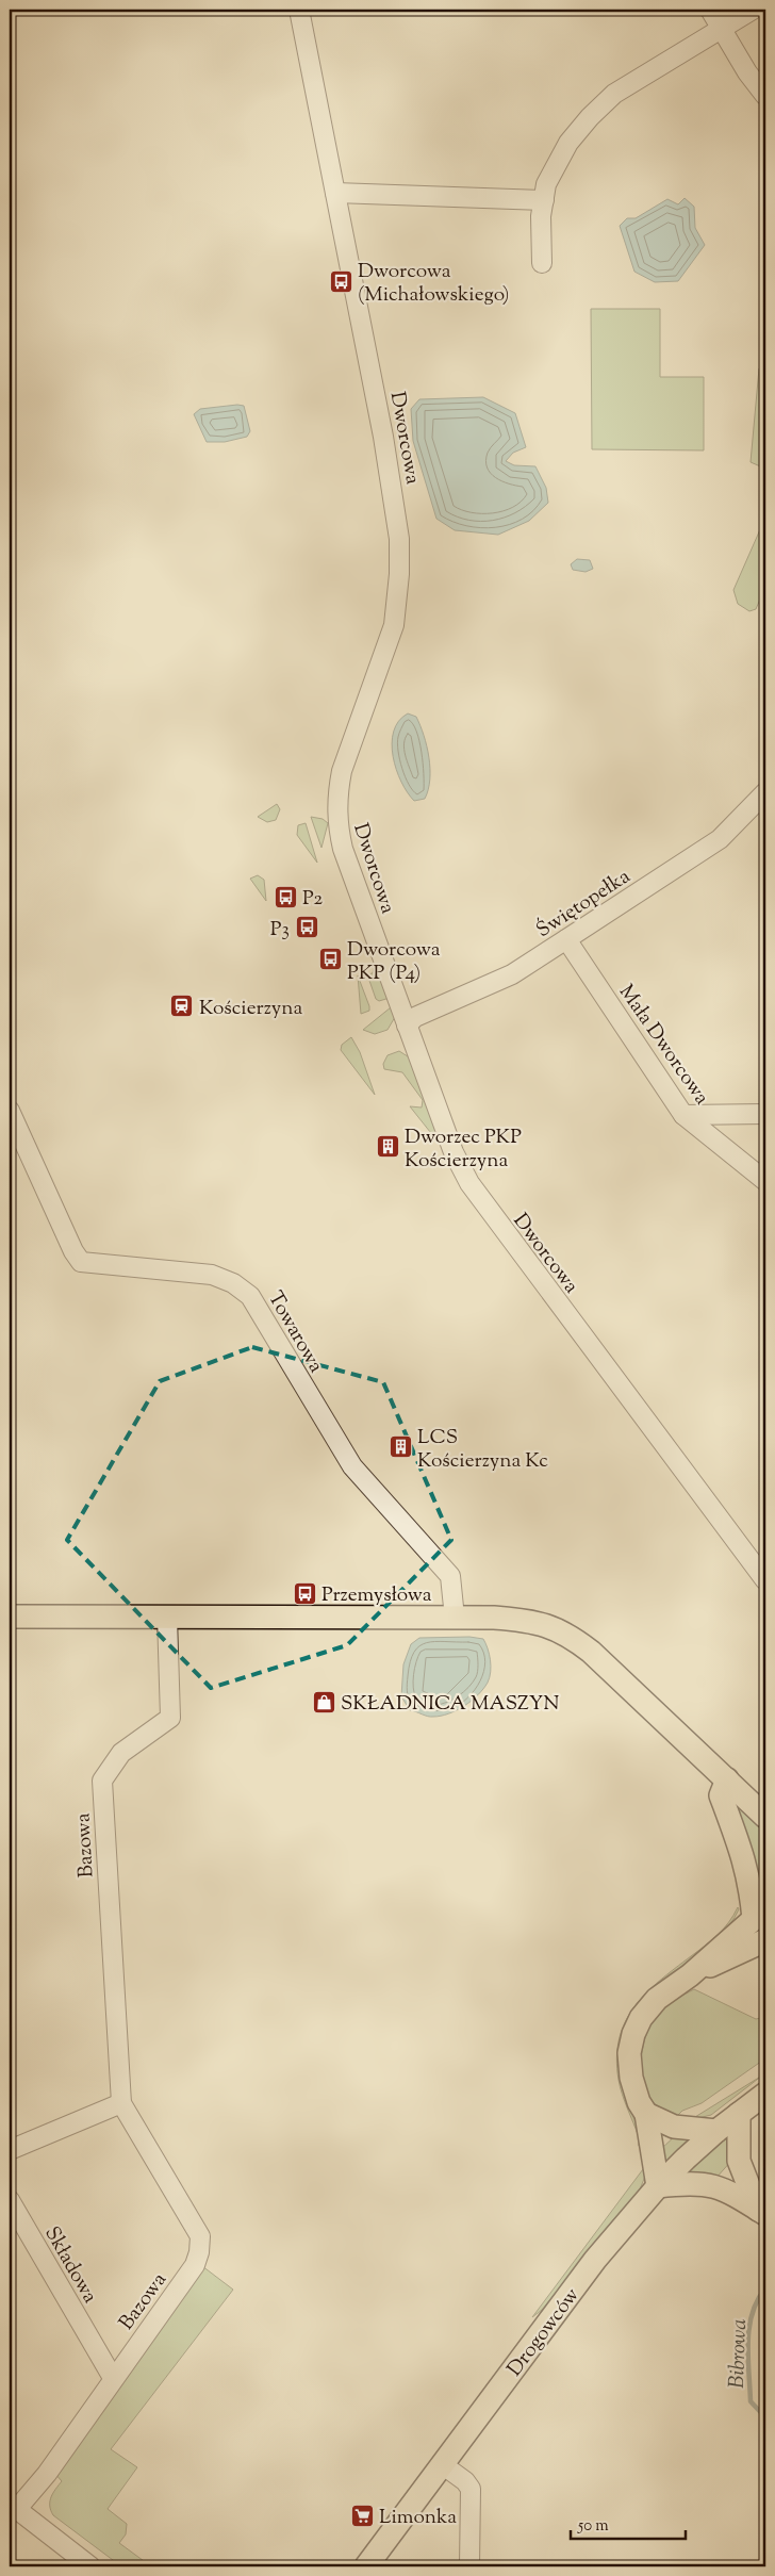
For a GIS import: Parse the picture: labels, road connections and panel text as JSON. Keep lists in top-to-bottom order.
{
  "streets": {
    "main road": ["Drogowców"],
    "street": [
      "Dworcowa",
      "Świętopełka",
      "Mała Dworcowa",
      "Towarowa",
      "Bazowa",
      "Składowa"
    ]
  },
  "crossings": [
    ["Dworcowa", "Świętopełka"],
    ["Świętopełka", "Mała Dworcowa"],
    ["Bazowa", "Składowa"]
  ],
  "water": ["Bibrowa"],
  "places": {
    "bus stop": [
      "Dworcowa (Michałowskiego)",
      "P2",
      "P3",
      "Dworcowa PKP (P4)",
      "Przemysłowa"
    ],
    "station": ["Kościerzyna"],
    "building": ["Dworzec PKP Kościerzyna", "LCS Kościerzyna Kc"],
    "shop": ["SKŁADNICA MASZYN"],
    "supermarket": ["Limonka"]
  },
  "scale_bar": "50 m"
}
